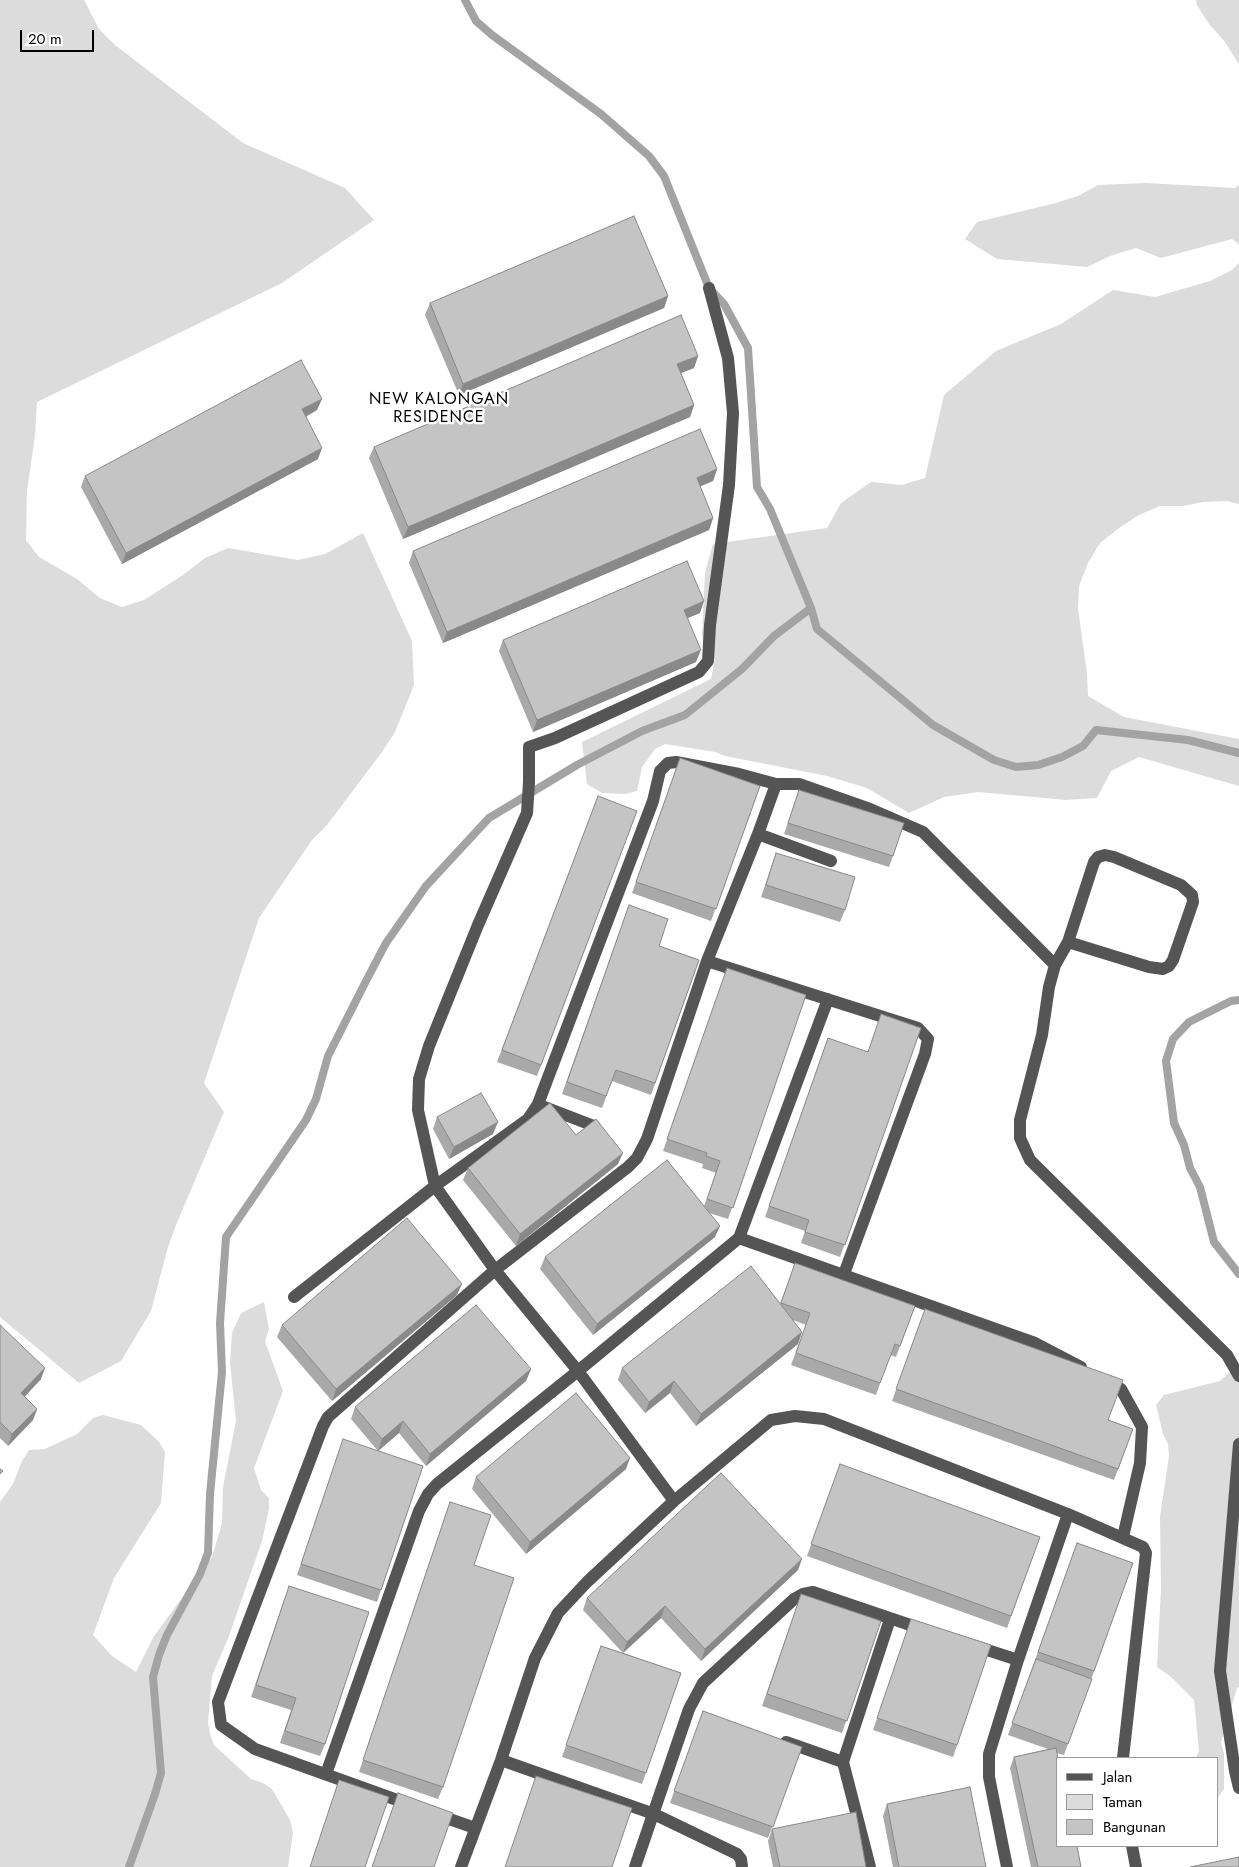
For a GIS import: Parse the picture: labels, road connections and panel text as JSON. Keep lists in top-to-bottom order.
{
  "districts": ["NEW KALONGAN RESIDENCE"],
  "legend": ["Jalan", "Taman", "Bangunan"],
  "scale_bar": "20 m"
}
